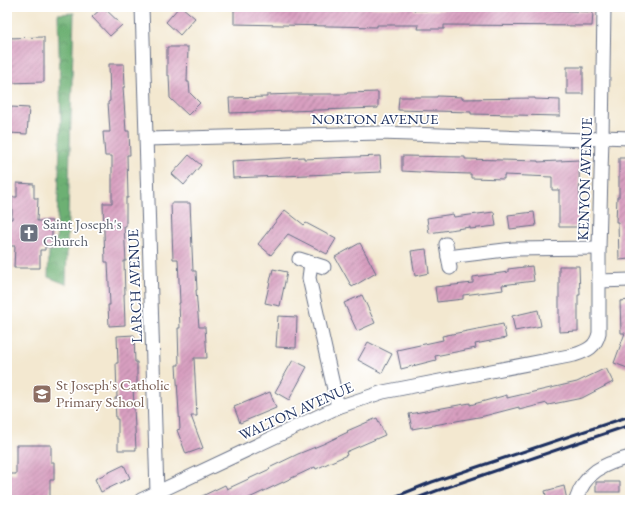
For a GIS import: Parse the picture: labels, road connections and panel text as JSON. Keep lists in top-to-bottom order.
{
  "streets": {
    "street": [
      "NORTON AVENUE",
      "KENYON AVENUE",
      "LARCH AVENUE",
      "WALTON AVENUE"
    ]
  },
  "crossings": [
    ["NORTON AVENUE", "KENYON AVENUE"],
    ["NORTON AVENUE", "LARCH AVENUE"],
    ["KENYON AVENUE", "WALTON AVENUE"],
    ["LARCH AVENUE", "WALTON AVENUE"]
  ],
  "places": {
    "church": ["Saint Joseph's Church"],
    "school or university": ["St Joseph's Catholic Primary School"]
  }
}
